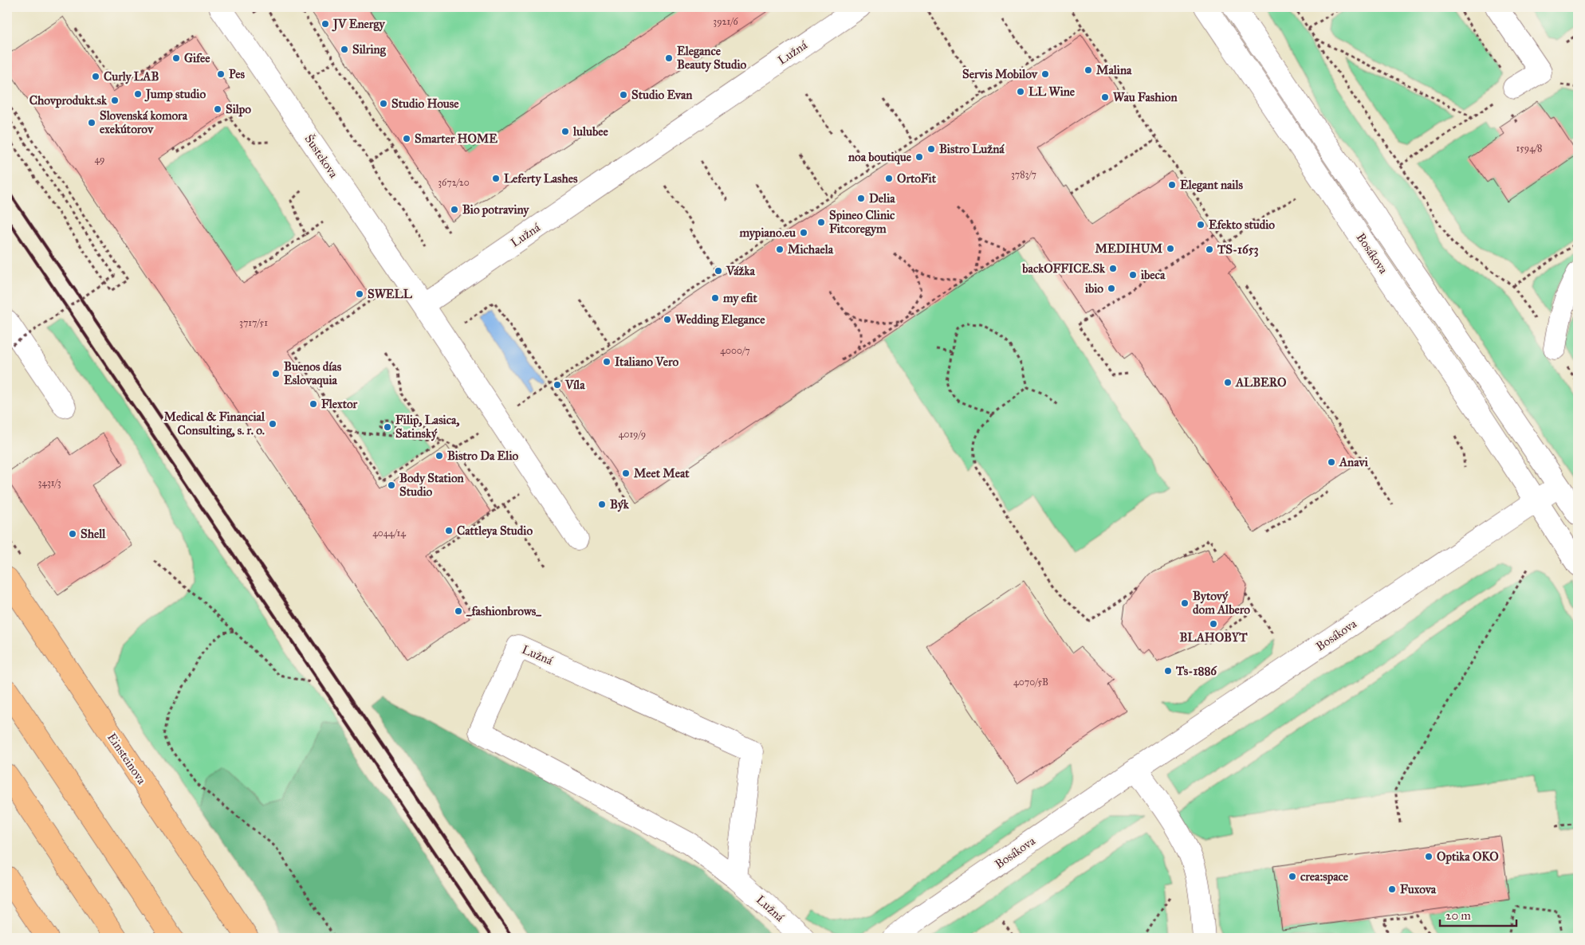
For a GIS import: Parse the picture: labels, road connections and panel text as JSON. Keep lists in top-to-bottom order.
{
  "streets": {
    "main road": ["Einsteinova"],
    "street": ["Lužná", "Šustekova", "Bosákova"]
  },
  "crossings": [
    ["Lužná", "Šustekova"]
  ],
  "places": [
    "JV Energy",
    "Silring",
    "Gifee",
    "Elegance Beauty Studio",
    "Malina",
    "Pes",
    "Servis Mobilov",
    "Curly LAB",
    "LL Wine",
    "Jump studio",
    "Studio Evan",
    "Wau Fashion",
    "Chovprodukt.sk",
    "Studio House",
    "Silpo",
    "Slovenská komora exekútorov",
    "lulubee",
    "Smarter HOME",
    "Bistro Lužná",
    "noa boutique",
    "Leferty Lashes",
    "OrtoFit",
    "Elegant nails",
    "Delia",
    "Bio potraviny",
    "Spineo Clinic Fitcoregym",
    "Efekto studio",
    "mypiano.eu",
    "MEDIHUM",
    "Michaela",
    "TS-1653",
    "backOFFICE.Sk",
    "Vážka",
    "ibeca",
    "ibio",
    "SWELL",
    "my efit",
    "Wedding Elegance",
    "Italiano Vero",
    "Buenos días Eslovaquia",
    "ALBERO",
    "Víla",
    "Flextor",
    "Medical & Financial Consulting, s. r. o.",
    "Filip, Lasica, Satinský",
    "Bistro Da Elio",
    "Anavi",
    "Meet Meat",
    "Body Station Studio",
    "Býk",
    "Cattleya Studio",
    "Shell",
    "Bytový dom Albero",
    "_fashionbrows_",
    "BLAHOBYT",
    "Ts-1886",
    "Optika OKO",
    "crea:space",
    "Fuxova"
  ],
  "house_numbers": [
    "3921/6",
    "1594/8",
    "49",
    "3783/7",
    "3672/20",
    "3717/51",
    "4000/7",
    "4019/9",
    "3431/3",
    "4044/14",
    "4070/5B"
  ],
  "scale_bar": "20 m"
}
